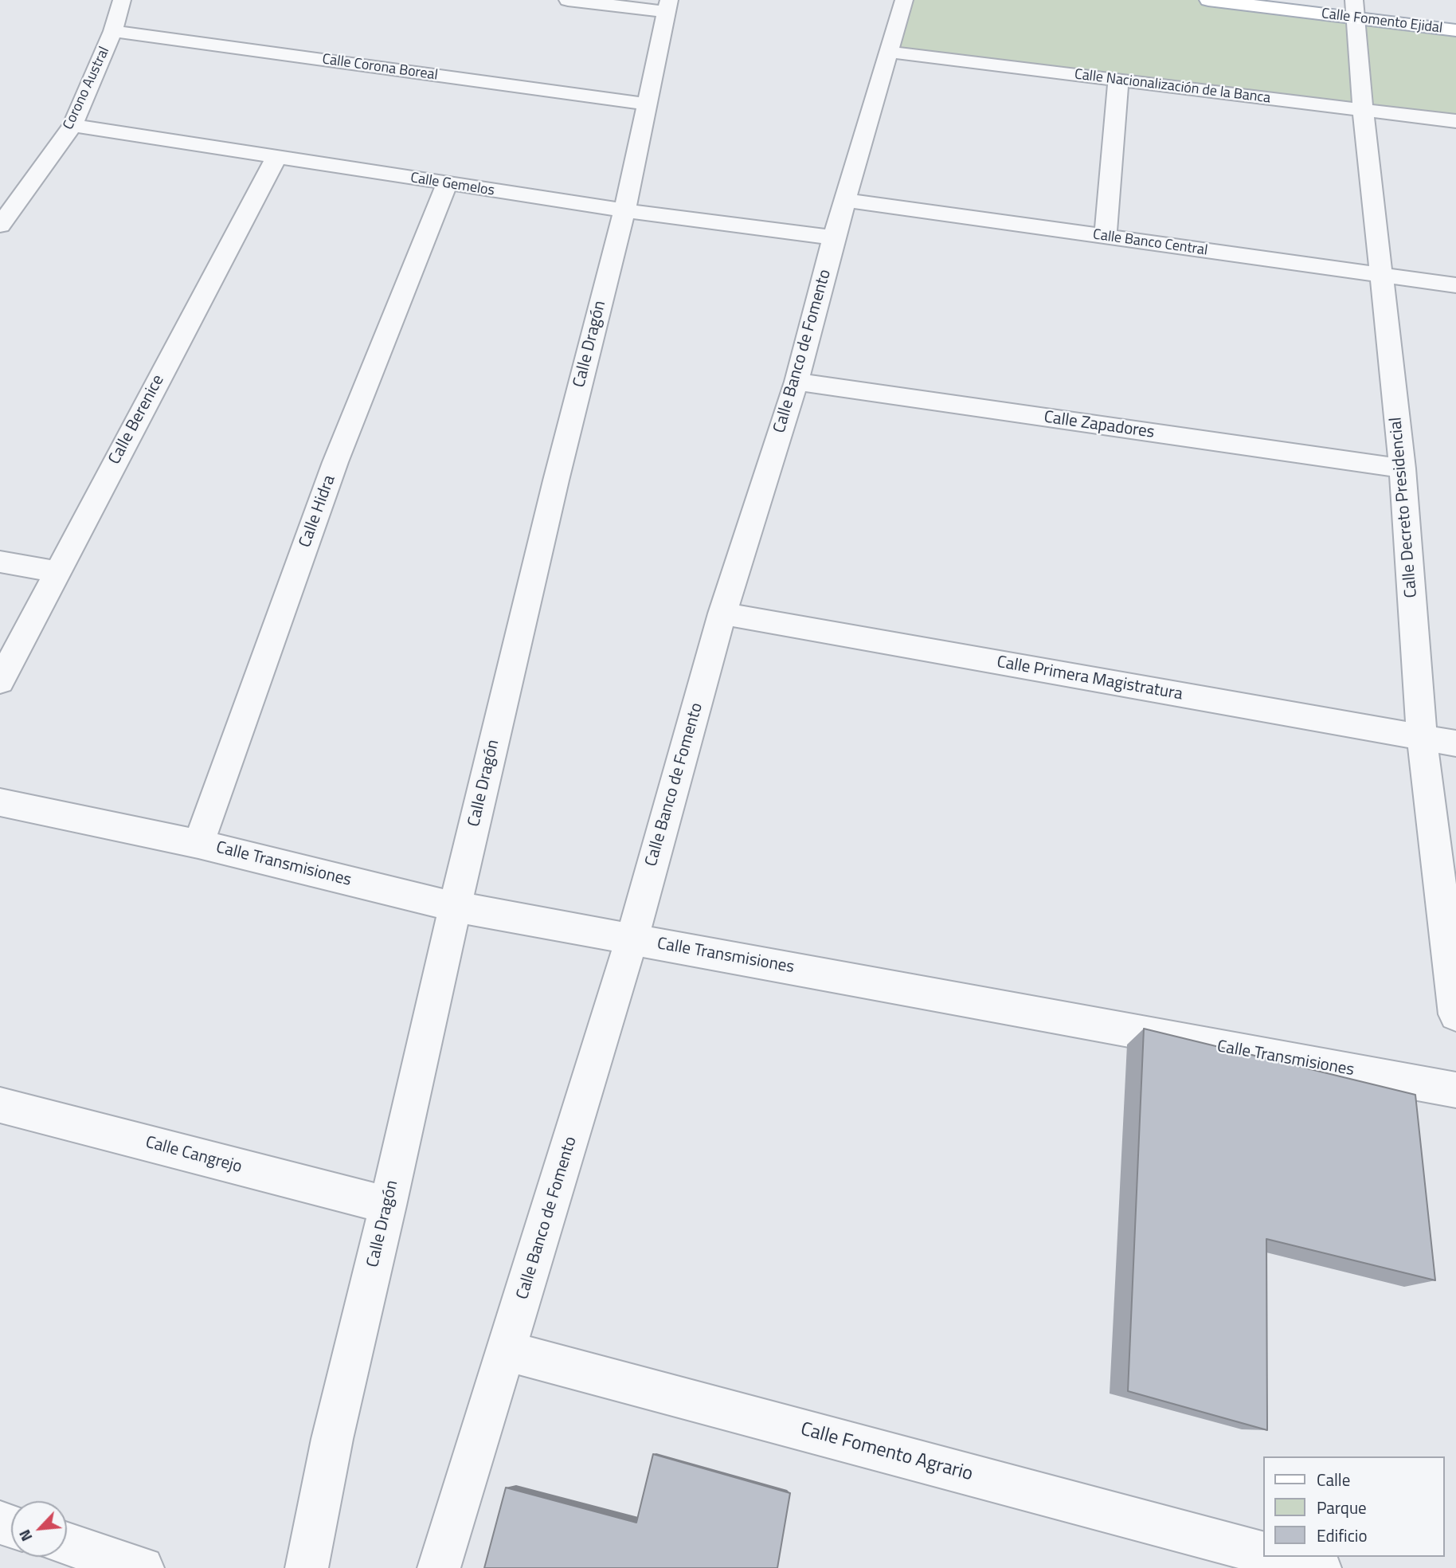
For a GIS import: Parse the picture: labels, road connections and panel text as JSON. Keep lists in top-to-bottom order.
{
  "streets": {
    "main road": ["Calle Fomento Ejidal"],
    "street": [
      "Calle Corona Boreal",
      "Calle Nacionalización de la Banca",
      "Corono Austral",
      "Calle Gemelos",
      "Calle Banco Central",
      "Calle Dragón",
      "Calle Banco de Fomento",
      "Calle Berenice",
      "Calle Zapadores",
      "Calle Decreto Presidencial",
      "Calle Hidra",
      "Calle Primera Magistratura",
      "Calle Transmisiones",
      "Calle Cangrejo",
      "Calle Fomento Agrario"
    ]
  },
  "crossings": [
    ["Calle Fomento Ejidal", "Calle Decreto Presidencial"],
    ["Calle Corona Boreal", "Corono Austral"],
    ["Calle Corona Boreal", "Calle Dragón"],
    ["Calle Nacionalización de la Banca", "Calle Banco de Fomento"],
    ["Calle Nacionalización de la Banca", "Calle Decreto Presidencial"],
    ["Corono Austral", "Calle Gemelos"],
    ["Calle Gemelos", "Calle Dragón"],
    ["Calle Gemelos", "Calle Banco de Fomento"],
    ["Calle Gemelos", "Calle Berenice"],
    ["Calle Gemelos", "Calle Hidra"],
    ["Calle Banco Central", "Calle Banco de Fomento"],
    ["Calle Banco Central", "Calle Decreto Presidencial"],
    ["Calle Dragón", "Calle Transmisiones"],
    ["Calle Dragón", "Calle Cangrejo"],
    ["Calle Banco de Fomento", "Calle Zapadores"],
    ["Calle Banco de Fomento", "Calle Primera Magistratura"],
    ["Calle Banco de Fomento", "Calle Transmisiones"],
    ["Calle Banco de Fomento", "Calle Fomento Agrario"],
    ["Calle Zapadores", "Calle Decreto Presidencial"],
    ["Calle Decreto Presidencial", "Calle Primera Magistratura"],
    ["Calle Hidra", "Calle Transmisiones"]
  ],
  "legend": ["Calle", "Parque", "Edificio"],
  "north": "bottom left"
}
